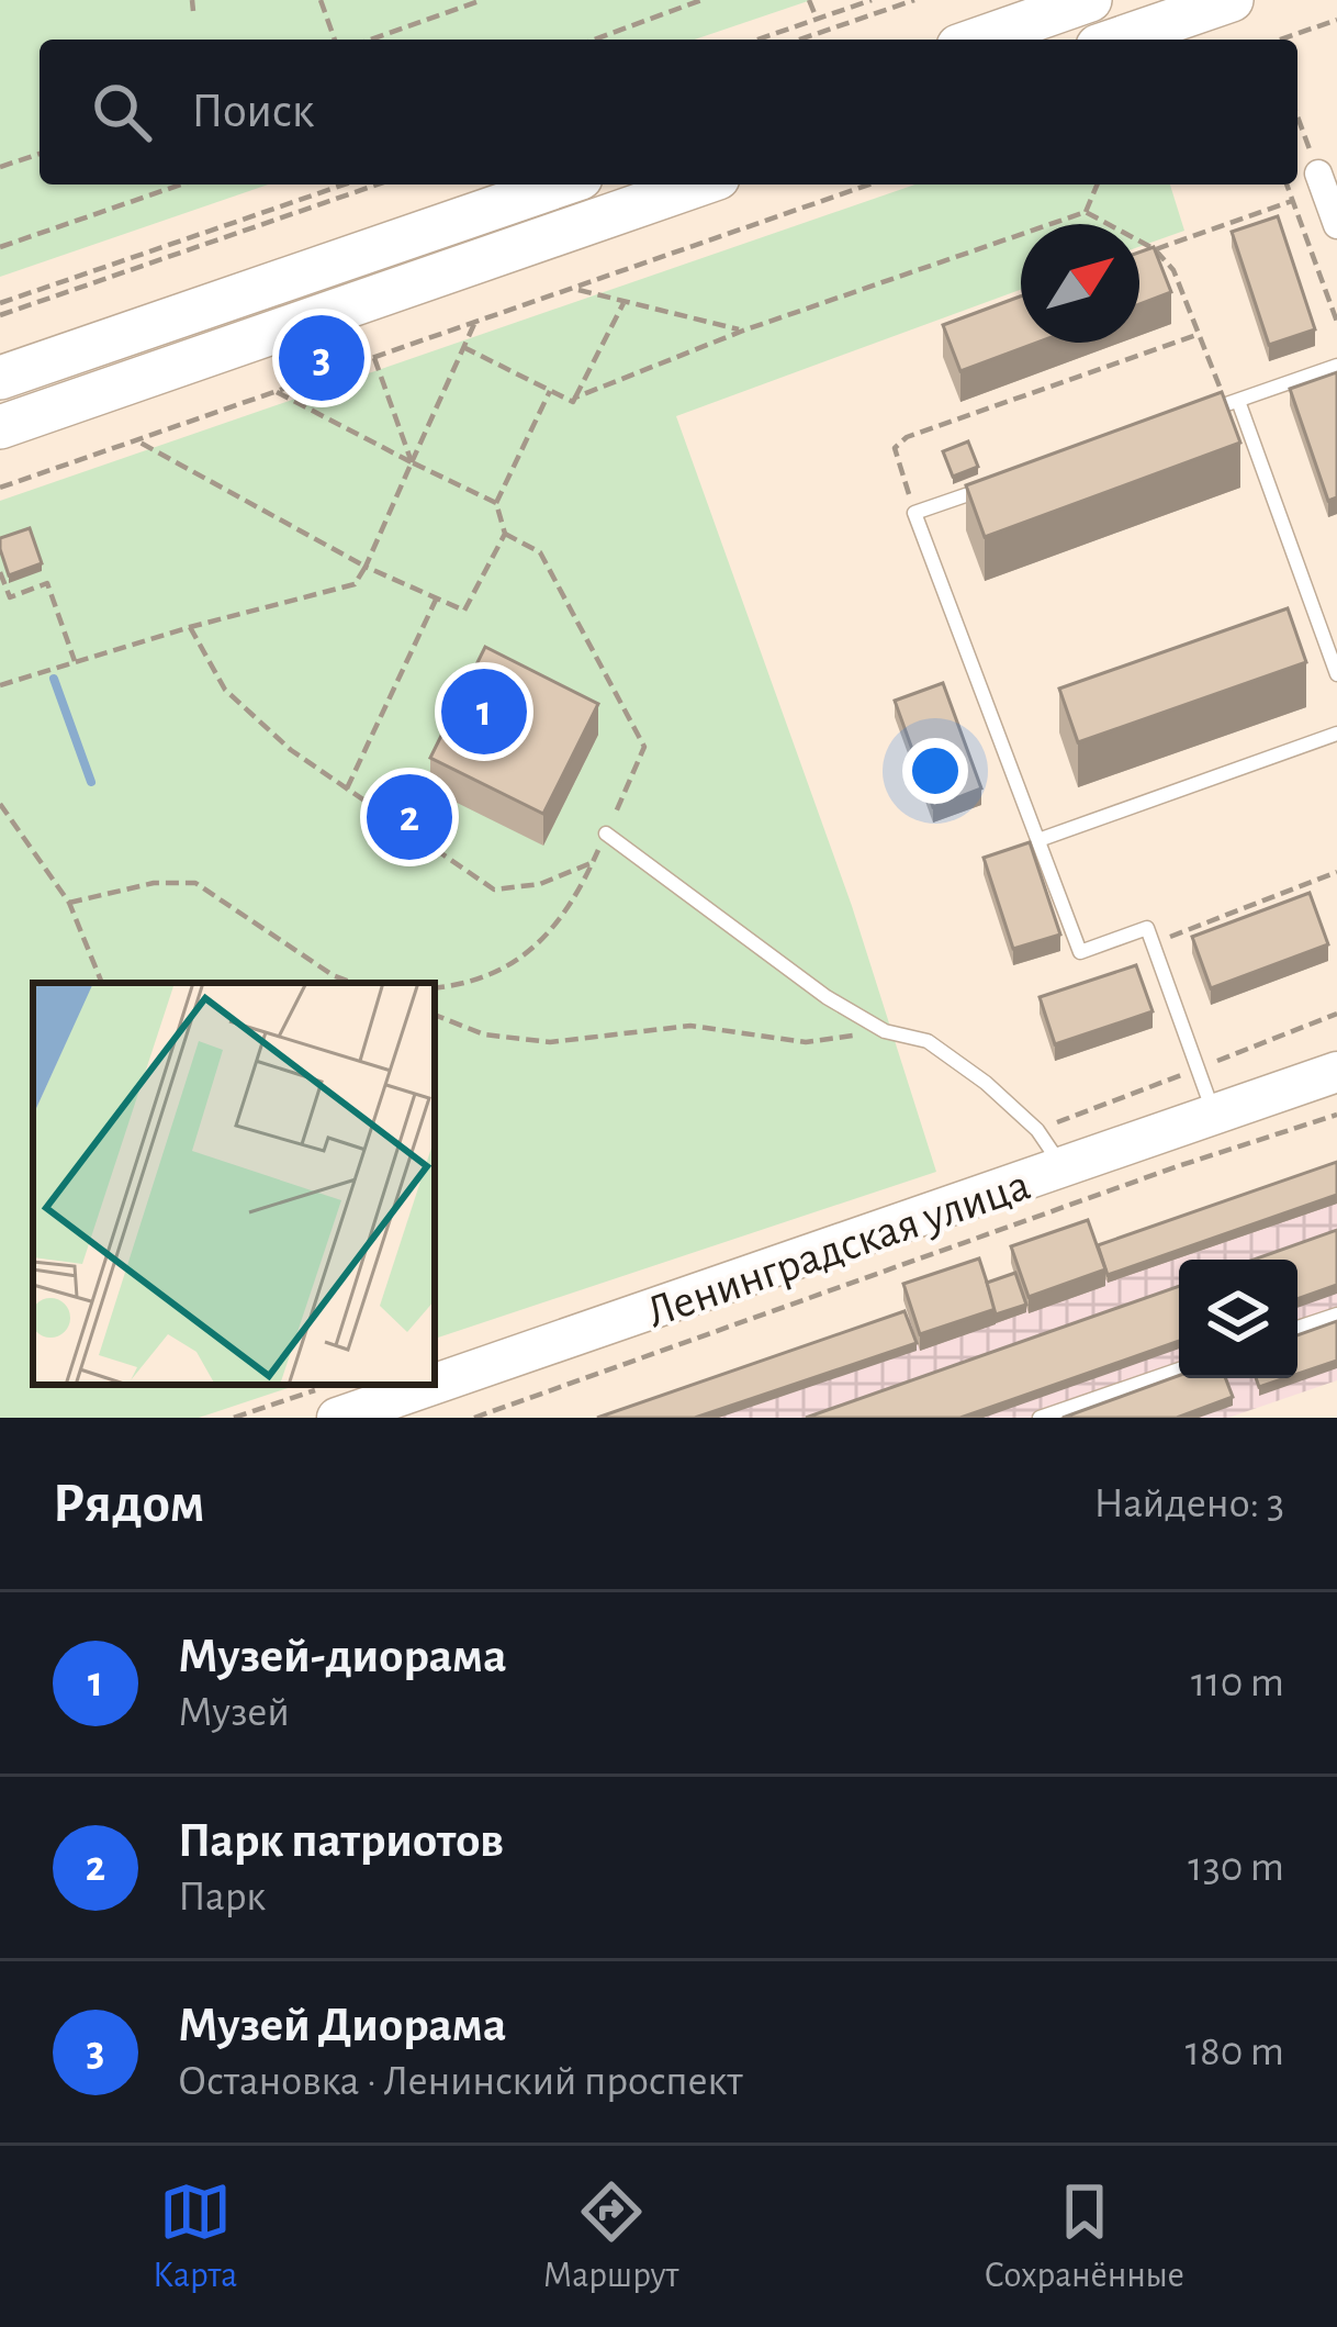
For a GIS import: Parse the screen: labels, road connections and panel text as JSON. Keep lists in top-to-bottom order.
{
  "streets": {
    "main road": ["Ленинградская улица"]
  },
  "north": "top right",
  "page": {
    "search": "Поиск",
    "pins": ["3", "1", "2"],
    "heading": ["Рядом", "Найдено: 3"],
    "list": [
      {
        "mark": "1",
        "name": "Музей-диорама",
        "note": "Музей",
        "value": "110 m"
      },
      {
        "mark": "2",
        "name": "Парк патриотов",
        "note": "Парк",
        "value": "130 m"
      },
      {
        "mark": "3",
        "name": "Музей Диорама",
        "note": "Остановка · Ленинский проспект",
        "value": "180 m"
      }
    ],
    "nav": ["Карта", "Маршрут", "Сохранённые"]
  }
}
